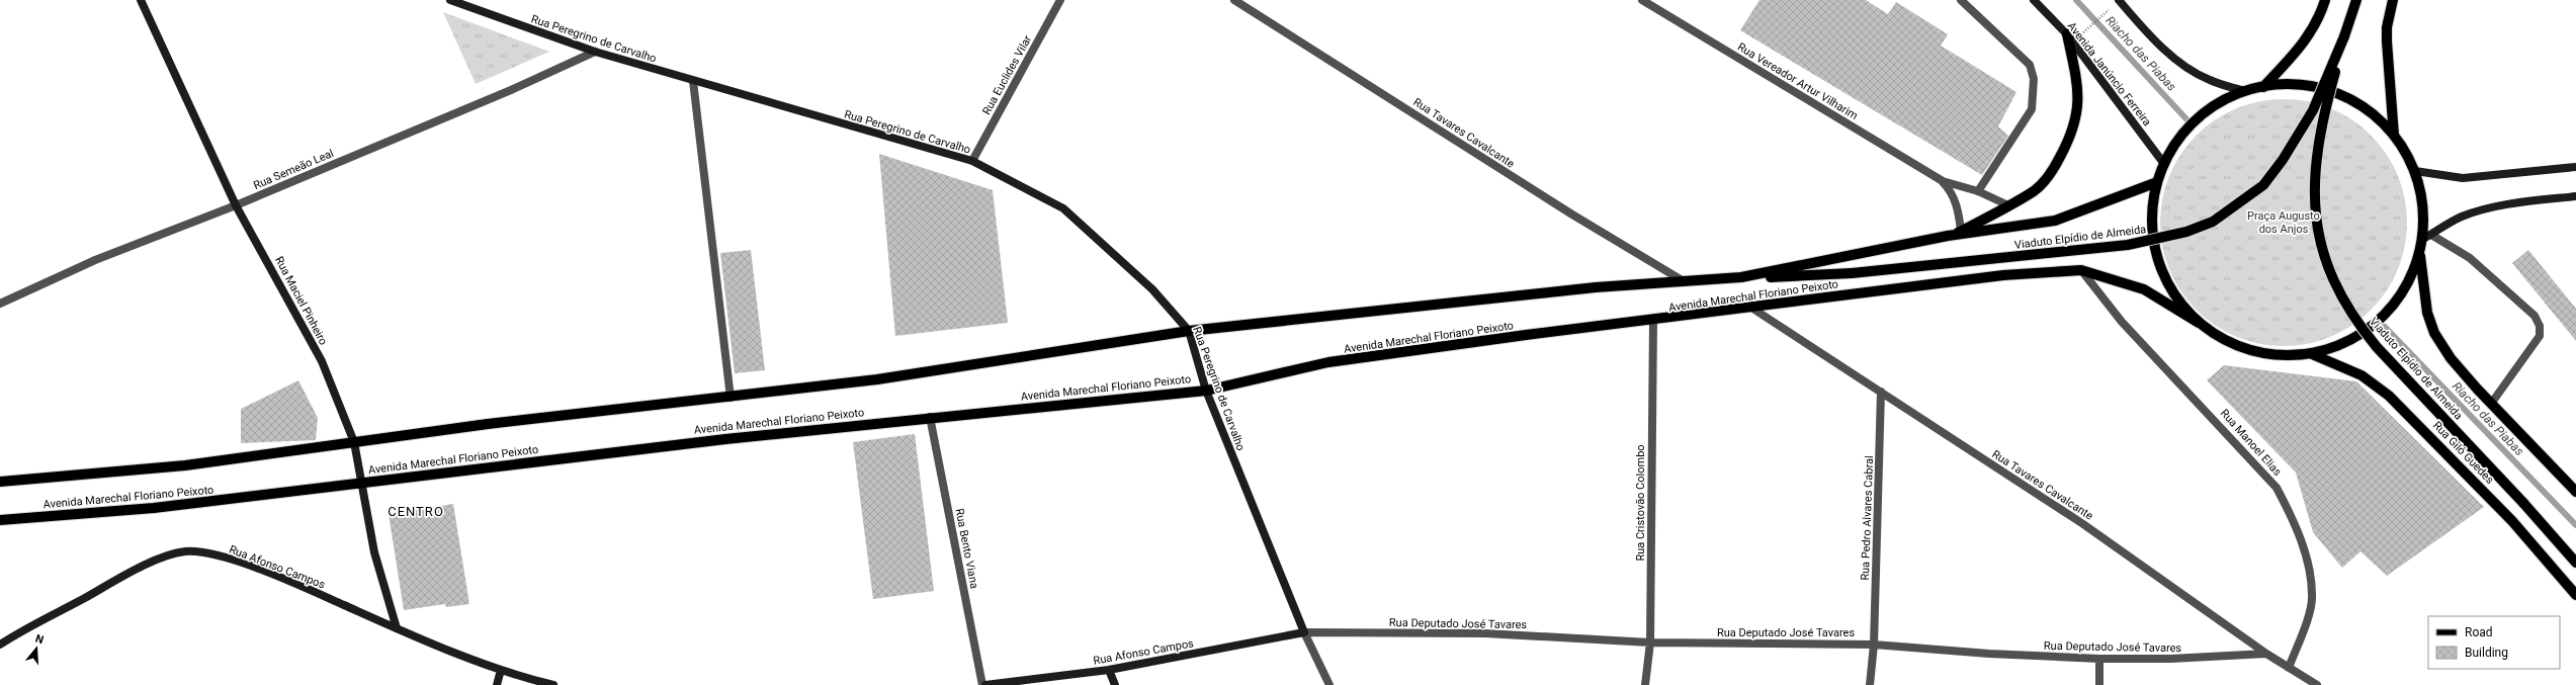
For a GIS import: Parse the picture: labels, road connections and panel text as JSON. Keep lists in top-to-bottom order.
{
  "streets": {
    "main road": [
      "Rua Peregrino de Carvalho",
      "Avenida Janúncio Ferreira",
      "Viaduto Elpídio de Almeida",
      "Avenida Marechal Floriano Peixoto",
      "Rua Maciel Pinheiro",
      "Rua Giló Guedes",
      "Rua Afonso Campos"
    ],
    "street": [
      "Rua Euclides Vilar",
      "Rua Vereador Artur Vilharim",
      "Rua Tavares Cavalcante",
      "Rua Semeão Leal",
      "Rua Manoel Elias",
      "Rua Cristovão Colombo",
      "Rua Pedro Alvares Cabral",
      "Rua Bento Viana",
      "Rua Deputado José Tavares"
    ]
  },
  "crossings": [
    ["Rua Peregrino de Carvalho", "Rua Euclides Vilar"],
    ["Rua Peregrino de Carvalho", "Rua Semeão Leal"],
    ["Rua Peregrino de Carvalho", "Avenida Marechal Floriano Peixoto"],
    ["Rua Peregrino de Carvalho", "Rua Afonso Campos"],
    ["Rua Peregrino de Carvalho", "Rua Deputado José Tavares"],
    ["Rua Vereador Artur Vilharim", "Avenida Marechal Floriano Peixoto"],
    ["Rua Tavares Cavalcante", "Avenida Marechal Floriano Peixoto"],
    ["Rua Tavares Cavalcante", "Rua Manoel Elias"],
    ["Rua Tavares Cavalcante", "Rua Pedro Alvares Cabral"],
    ["Rua Tavares Cavalcante", "Rua Deputado José Tavares"],
    ["Rua Semeão Leal", "Rua Maciel Pinheiro"],
    ["Viaduto Elpídio de Almeida", "Avenida Marechal Floriano Peixoto"],
    ["Avenida Marechal Floriano Peixoto", "Rua Maciel Pinheiro"],
    ["Avenida Marechal Floriano Peixoto", "Rua Manoel Elias"],
    ["Avenida Marechal Floriano Peixoto", "Rua Giló Guedes"],
    ["Avenida Marechal Floriano Peixoto", "Rua Cristovão Colombo"],
    ["Avenida Marechal Floriano Peixoto", "Rua Bento Viana"],
    ["Rua Maciel Pinheiro", "Rua Afonso Campos"],
    ["Rua Cristovão Colombo", "Rua Deputado José Tavares"],
    ["Rua Pedro Alvares Cabral", "Rua Deputado José Tavares"],
    ["Rua Bento Viana", "Rua Afonso Campos"],
    ["Rua Afonso Campos", "Rua Deputado José Tavares"]
  ],
  "districts": ["CENTRO"],
  "water": ["Riacho das Piabas"],
  "parks": ["Praça Augusto dos Anjos"],
  "legend": ["Road", "Building"],
  "north": "top"
}
